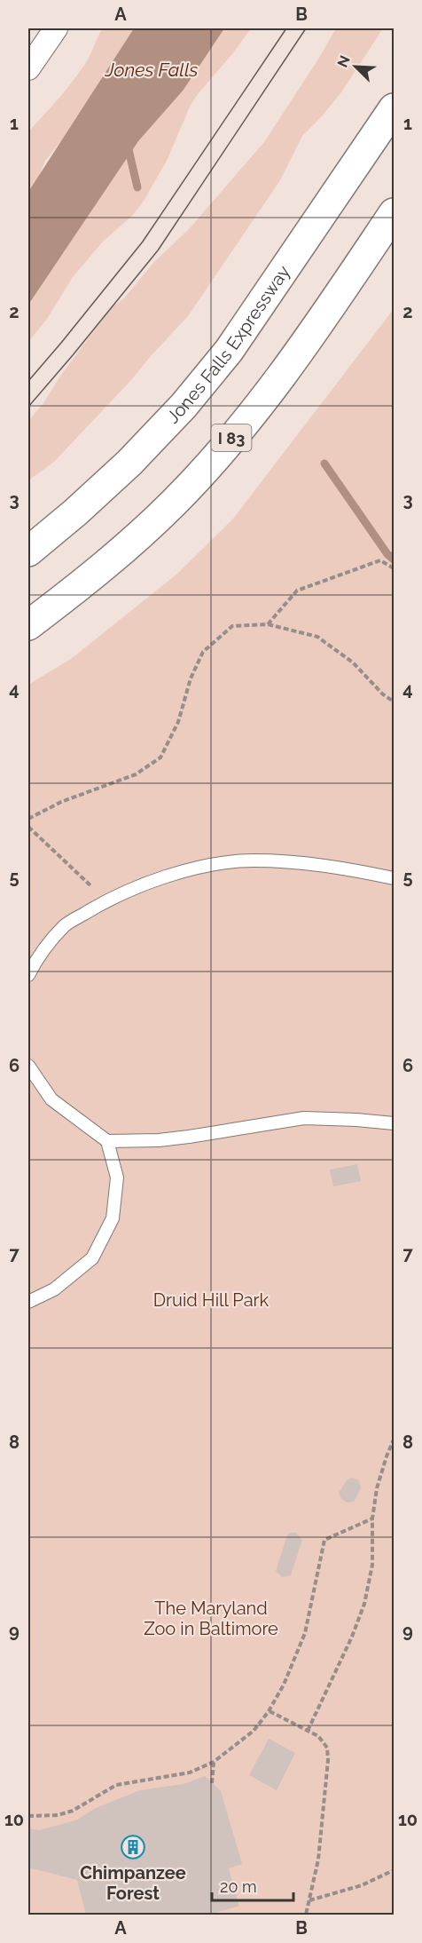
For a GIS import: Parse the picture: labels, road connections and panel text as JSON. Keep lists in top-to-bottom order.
{
  "streets": {
    "highway": ["Jones Falls Expressway", "I 83"]
  },
  "water": ["Jones Falls"],
  "parks": ["Druid Hill Park", "The Maryland Zoo in Baltimore"],
  "places": {
    "building": ["Chimpanzee Forest"]
  },
  "scale_bar": "20 m",
  "north": "top left",
  "grid": {
    "columns": ["A", "B"],
    "rows": [
      "1",
      "2",
      "3",
      "4",
      "5",
      "6",
      "7",
      "8",
      "9",
      "10"
    ]
  }
}
